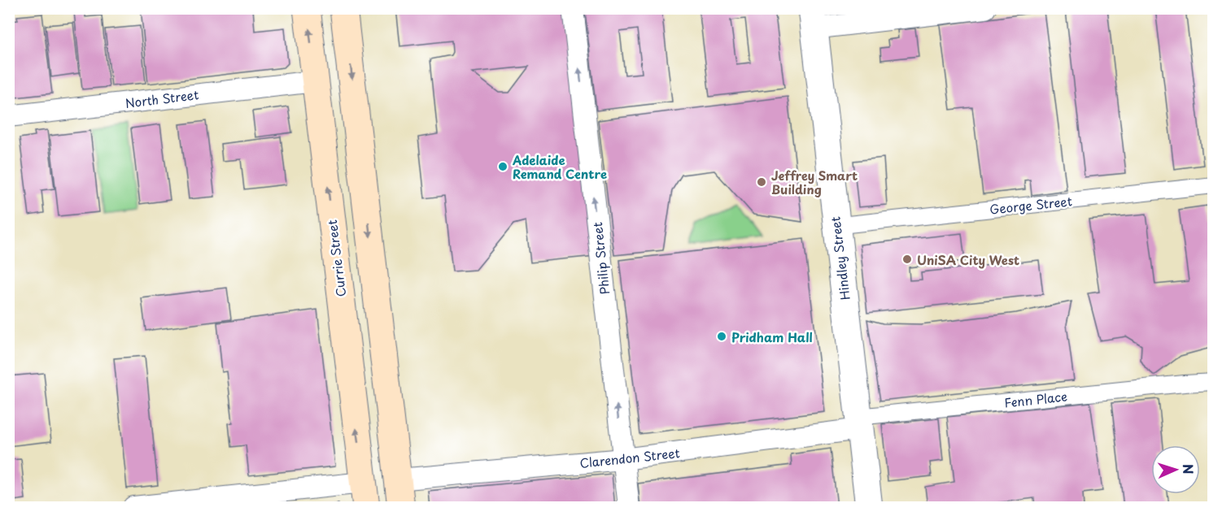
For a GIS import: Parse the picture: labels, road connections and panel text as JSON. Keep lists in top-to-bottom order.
{
  "streets": {
    "main road": ["Currie Street"],
    "street": [
      "North Street",
      "George Street",
      "Philip Street",
      "Hindley Street",
      "Fenn Place",
      "Clarendon Street"
    ]
  },
  "crossings": [
    ["North Street", "Currie Street"],
    ["Philip Street", "Clarendon Street"],
    ["Hindley Street", "Fenn Place"],
    ["Hindley Street", "Clarendon Street"],
    ["Fenn Place", "Clarendon Street"]
  ],
  "one_way": ["Philip Street"],
  "places": [
    "Adelaide Remand Centre",
    "Jeffrey Smart Building",
    "UniSA City West",
    "Pridham Hall"
  ],
  "north": "right"
}
